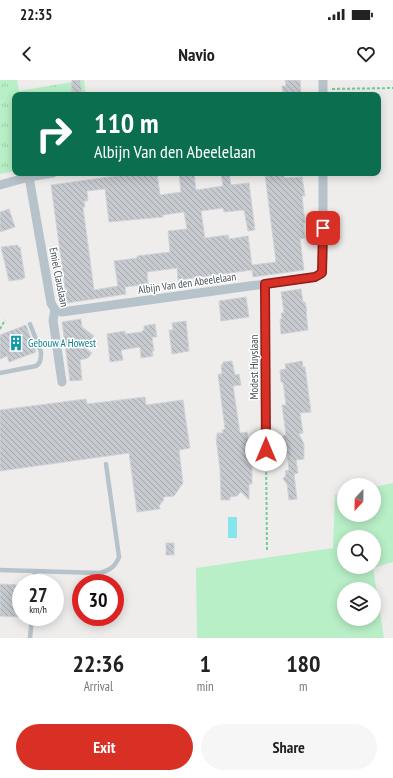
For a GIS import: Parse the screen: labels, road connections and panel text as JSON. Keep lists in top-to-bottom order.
{
  "streets": {
    "street": ["Emiel Clauslaan", "Albijn Van den Abeelelaan", "Modest Huyslaan"]
  },
  "crossings": [
    ["Emiel Clauslaan", "Albijn Van den Abeelelaan"],
    ["Albijn Van den Abeelelaan", "Modest Huyslaan"]
  ],
  "places": {
    "building": ["Gebouw A Howest"]
  },
  "north": "bottom",
  "page": {
    "status": "22:35",
    "header": "Navio",
    "turn": ["110 m", "Albijn Van den Abeelelaan"],
    "speed": "27 km/h",
    "limit": "30",
    "eta": [
      "22:36",
      "Arrival",
      "1",
      "min",
      "180",
      "m"
    ],
    "buttons": ["Exit", "Share"]
  }
}
